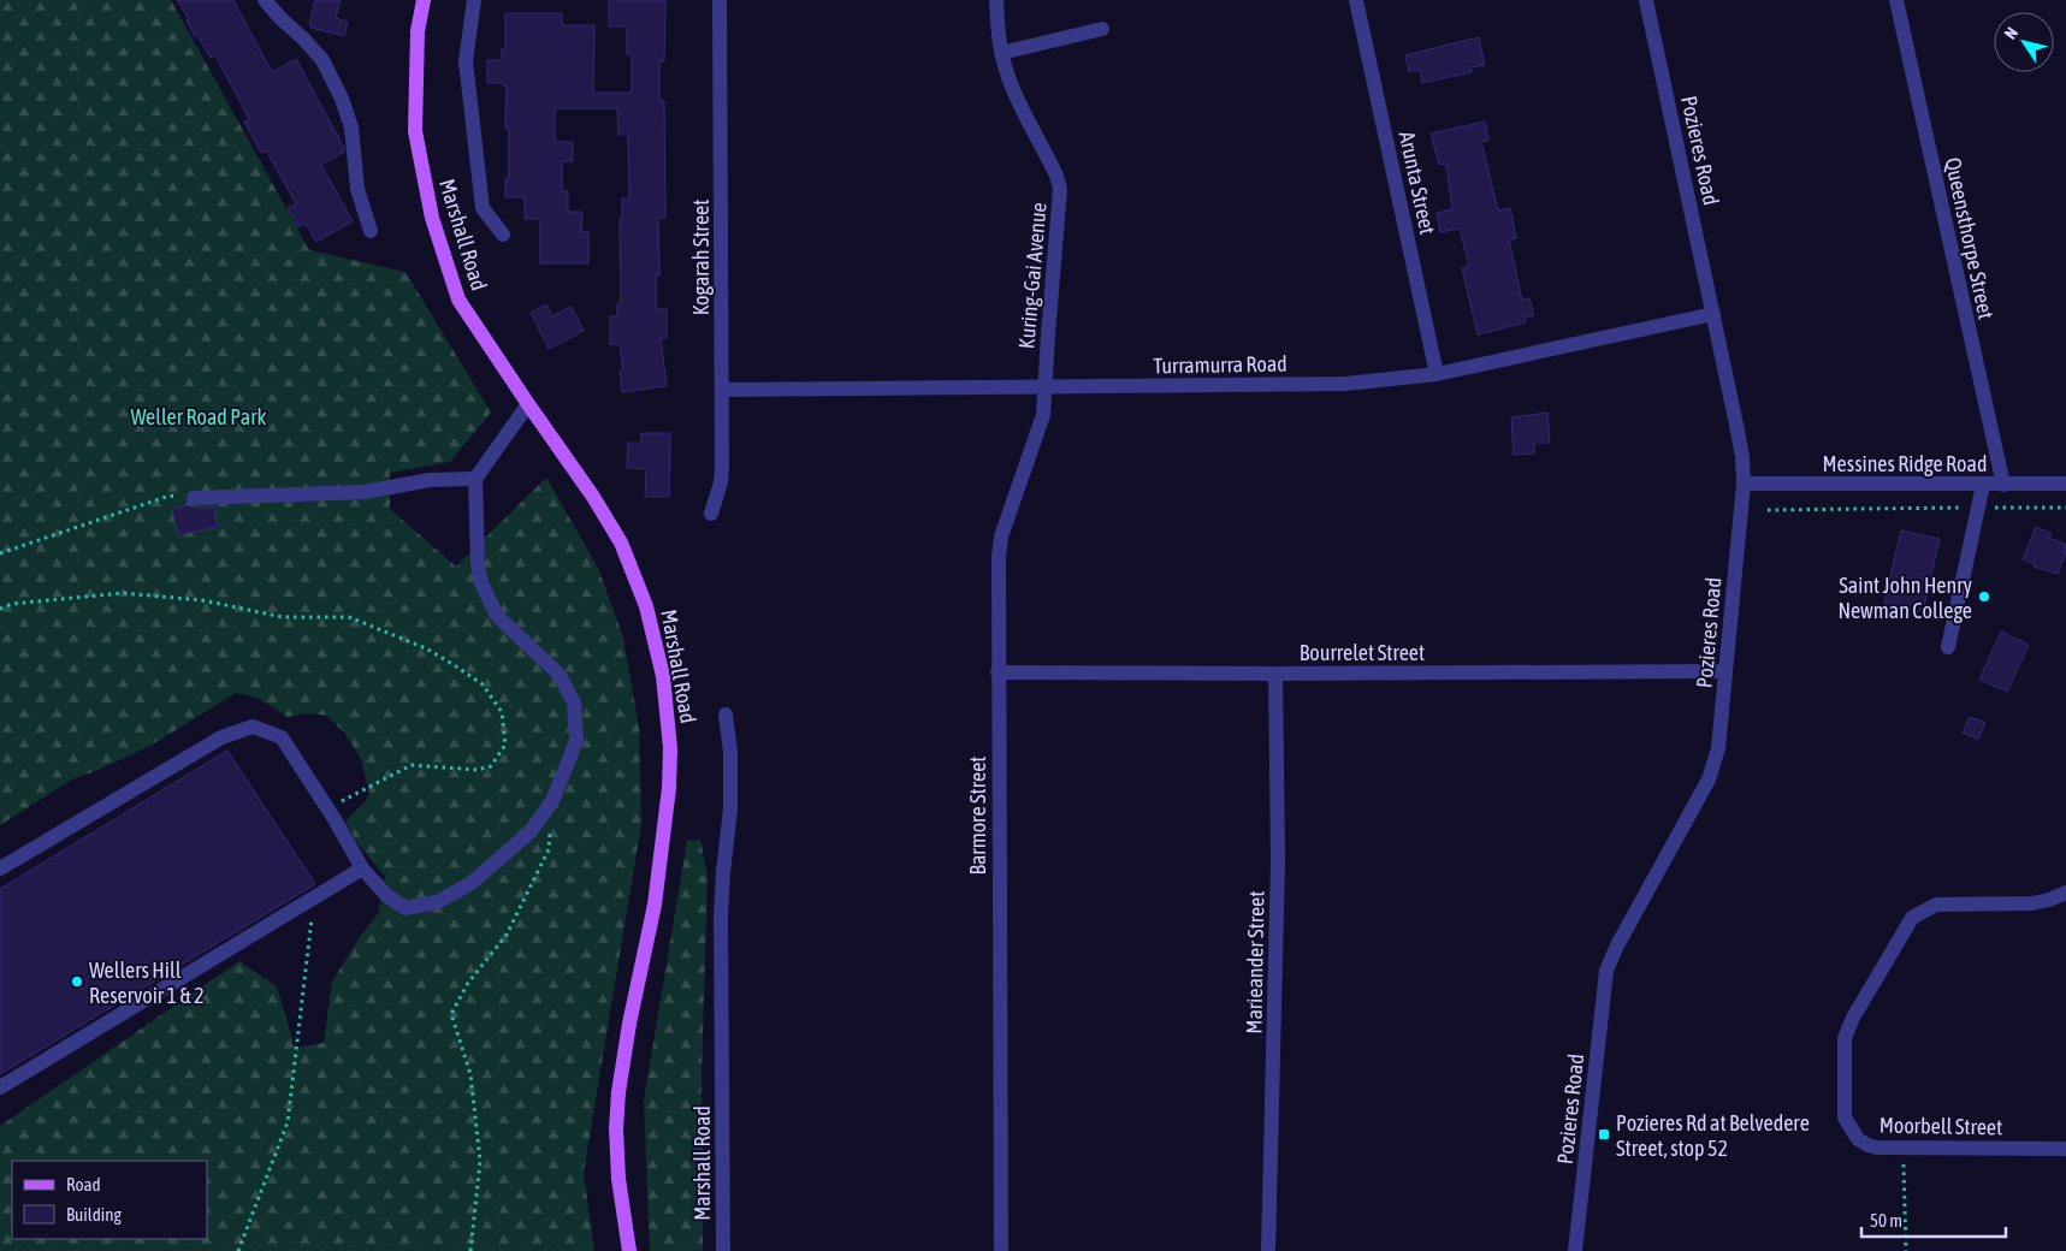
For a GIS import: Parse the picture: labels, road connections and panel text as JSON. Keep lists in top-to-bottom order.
{
  "streets": {
    "main road": ["Marshall Road"],
    "street": [
      "Pozieres Road",
      "Arunta Street",
      "Queensthorpe Street",
      "Kogarah Street",
      "Kuring-Gai Avenue",
      "Turramurra Road",
      "Messines Ridge Road",
      "Bourrelet Street",
      "Barmore Street",
      "Marieander Street",
      "Moorbell Street"
    ]
  },
  "crossings": [
    ["Pozieres Road", "Turramurra Road"],
    ["Pozieres Road", "Messines Ridge Road"],
    ["Pozieres Road", "Bourrelet Street"],
    ["Arunta Street", "Turramurra Road"],
    ["Queensthorpe Street", "Messines Ridge Road"],
    ["Kogarah Street", "Turramurra Road"],
    ["Kuring-Gai Avenue", "Turramurra Road"],
    ["Kuring-Gai Avenue", "Barmore Street"],
    ["Turramurra Road", "Barmore Street"],
    ["Bourrelet Street", "Barmore Street"],
    ["Bourrelet Street", "Marieander Street"]
  ],
  "parks": ["Weller Road Park"],
  "places": {
    "other": ["Saint John Henry Newman College", "Wellers Hill Reservoir 1 & 2"],
    "transit": ["Pozieres Rd at Belvedere Street, stop 52"]
  },
  "legend": ["Road", "Building"],
  "scale_bar": "50 m",
  "north": "top left"
}
